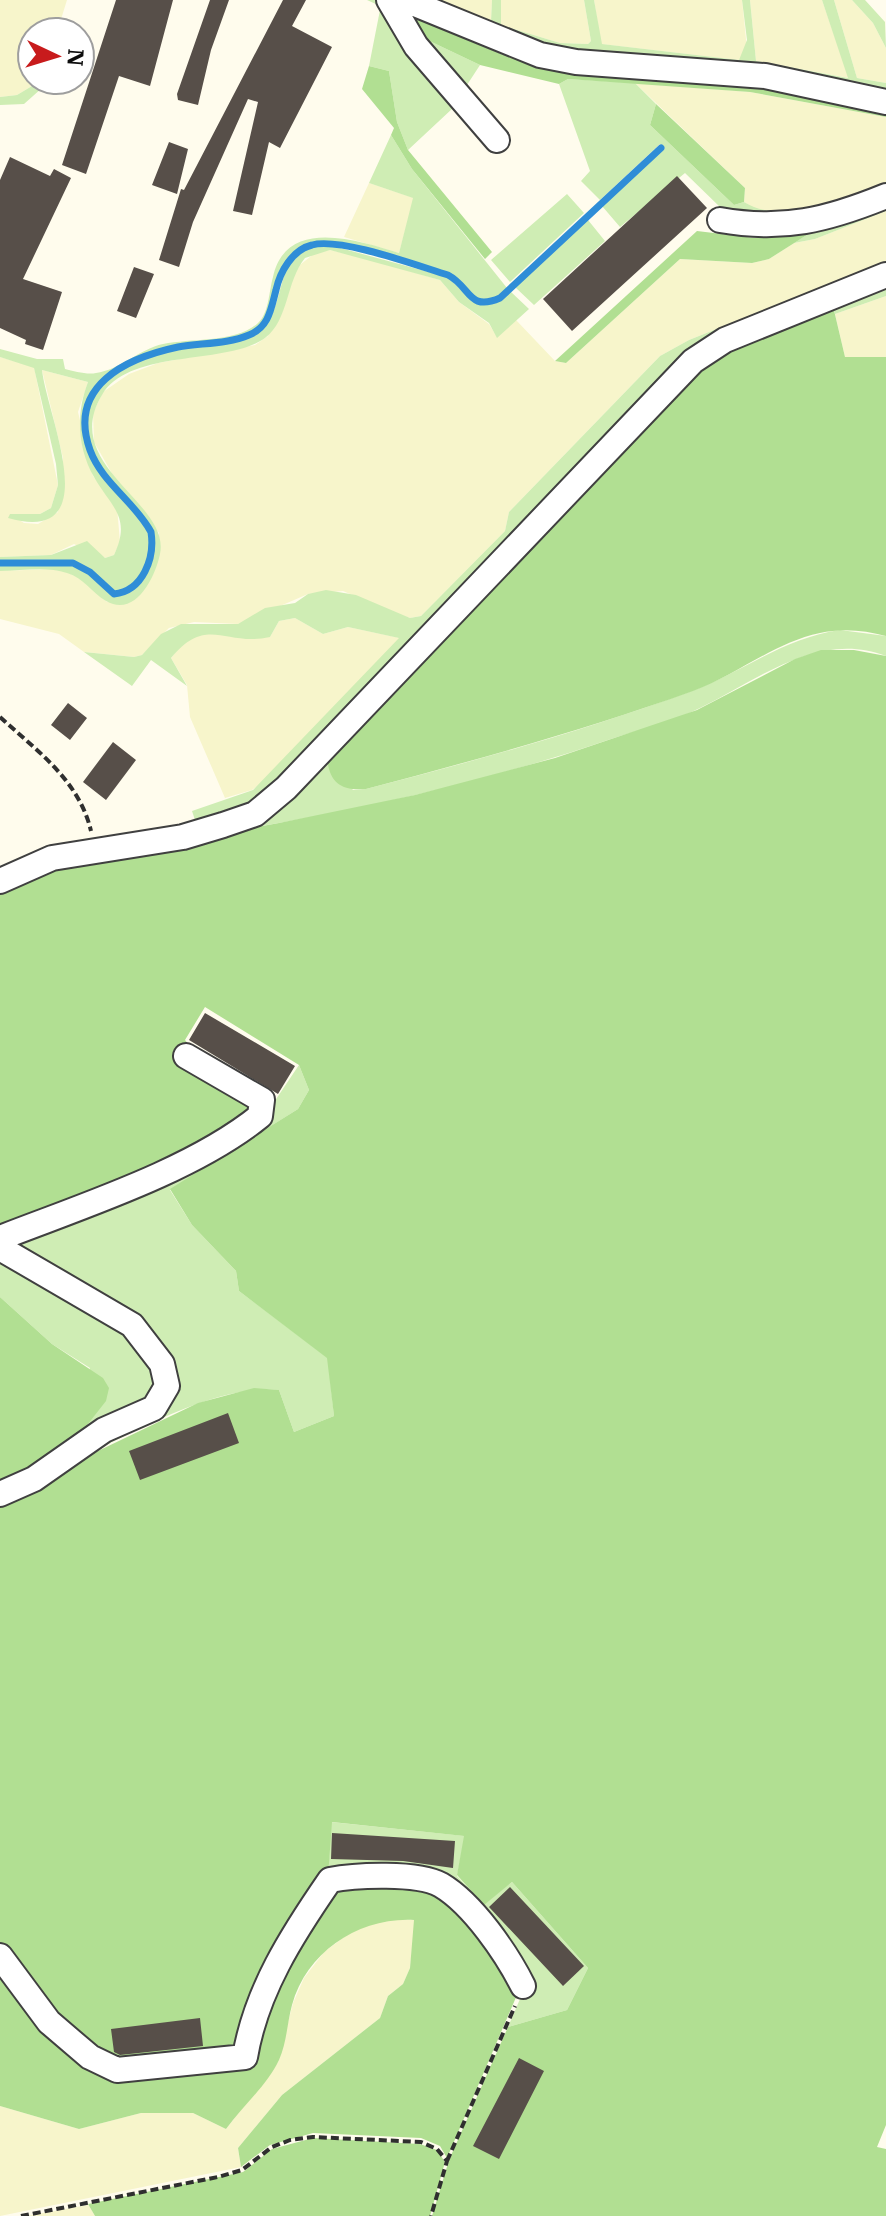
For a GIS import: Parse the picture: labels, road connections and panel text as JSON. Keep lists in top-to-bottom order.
{
  "north": "right"
}
